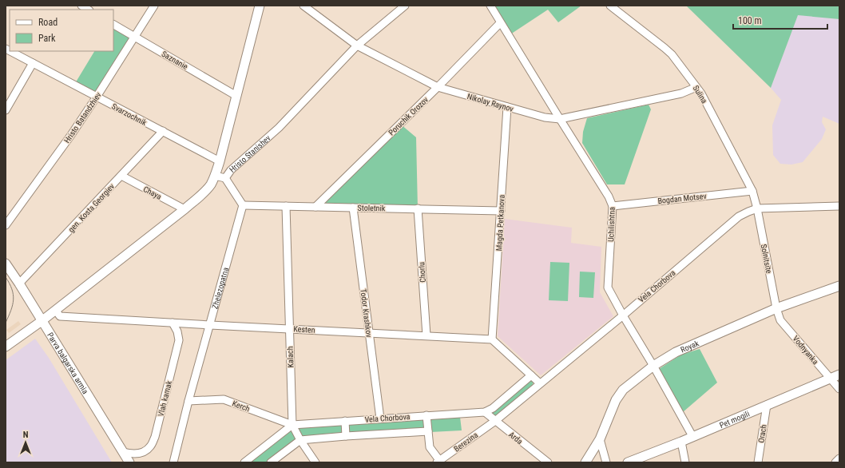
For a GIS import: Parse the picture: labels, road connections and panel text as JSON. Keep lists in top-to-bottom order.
{
  "streets": {
    "street": [
      "Saznanie",
      "Sulina",
      "Nikolay Raynov",
      "Svarzochnik",
      "Poruchik Orozov",
      "Hristo Batandzhiev",
      "Hristo Stanishev",
      "Chaya",
      "Bogdan Motsev",
      "gen. Kosta Georgiev",
      "Stoletnik",
      "Magda Petkanova",
      "Uchilishtna",
      "Solnitsite",
      "Chorlu",
      "Vela Chorbova",
      "Zhelezopatna",
      "Todor Krashkov",
      "Kesten",
      "Royak",
      "Vodnyanka",
      "Kalach",
      "Parva balgarska armia",
      "Vlah kamak",
      "Kerch",
      "Pet mogili",
      "Orach",
      "Arda",
      "Berezina"
    ]
  },
  "crossings": [
    ["Saznanie", "Hristo Batandzhiev"],
    ["Sulina", "Nikolay Raynov"],
    ["Sulina", "Bogdan Motsev"],
    ["Sulina", "Solnitsite"],
    ["Sulina", "Vela Chorbova"],
    ["Nikolay Raynov", "Poruchik Orozov"],
    ["Nikolay Raynov", "Hristo Stanishev"],
    ["Nikolay Raynov", "Magda Petkanova"],
    ["Nikolay Raynov", "Uchilishtna"],
    ["Svarzochnik", "Hristo Batandzhiev"],
    ["Svarzochnik", "gen. Kosta Georgiev"],
    ["Poruchik Orozov", "Stoletnik"],
    ["Poruchik Orozov", "Uchilishtna"],
    ["Chaya", "gen. Kosta Georgiev"],
    ["Bogdan Motsev", "Uchilishtna"],
    ["gen. Kosta Georgiev", "Parva balgarska armia"],
    ["Stoletnik", "Magda Petkanova"],
    ["Stoletnik", "Chorlu"],
    ["Stoletnik", "Zhelezopatna"],
    ["Stoletnik", "Todor Krashkov"],
    ["Stoletnik", "Kalach"],
    ["Magda Petkanova", "Kesten"],
    ["Uchilishtna", "Vela Chorbova"],
    ["Uchilishtna", "Royak"],
    ["Uchilishtna", "Pet mogili"],
    ["Solnitsite", "Vela Chorbova"],
    ["Solnitsite", "Royak"],
    ["Solnitsite", "Vodnyanka"],
    ["Chorlu", "Kesten"],
    ["Vela Chorbova", "Todor Krashkov"],
    ["Vela Chorbova", "Kalach"],
    ["Vela Chorbova", "Kerch"],
    ["Vela Chorbova", "Arda"],
    ["Vela Chorbova", "Berezina"],
    ["Zhelezopatna", "Kesten"],
    ["Zhelezopatna", "Kerch"],
    ["Todor Krashkov", "Kesten"],
    ["Kesten", "Kalach"],
    ["Kesten", "Vlah kamak"],
    ["Royak", "Vodnyanka"],
    ["Vodnyanka", "Pet mogili"],
    ["Kalach", "Kerch"],
    ["Parva balgarska armia", "Vlah kamak"],
    ["Pet mogili", "Orach"],
    ["Arda", "Berezina"]
  ],
  "legend": ["Road", "Park"],
  "scale_bar": "100 m",
  "north": "top"
}
